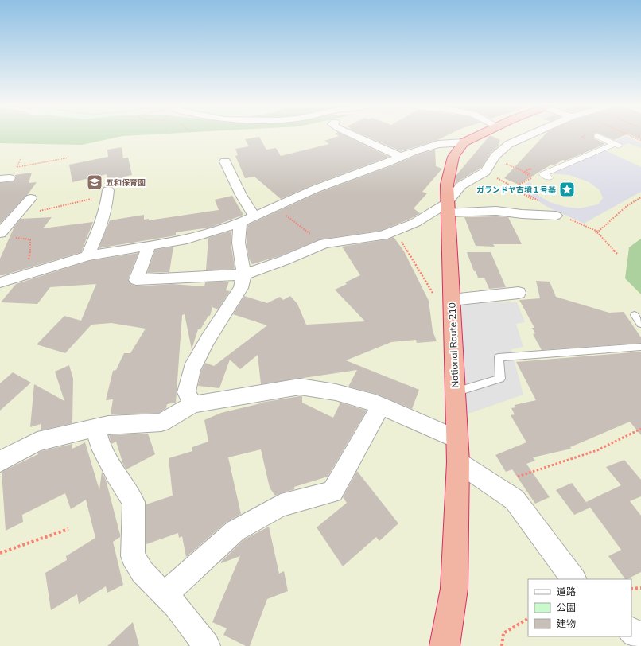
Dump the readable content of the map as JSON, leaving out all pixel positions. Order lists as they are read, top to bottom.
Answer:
{
  "streets": {
    "highway": ["National Route 210"]
  },
  "places": {
    "school or university": ["五和保育園"],
    "place": ["ガランドヤ古墳１号基"]
  },
  "legend": ["道路", "公園", "建物"]
}
